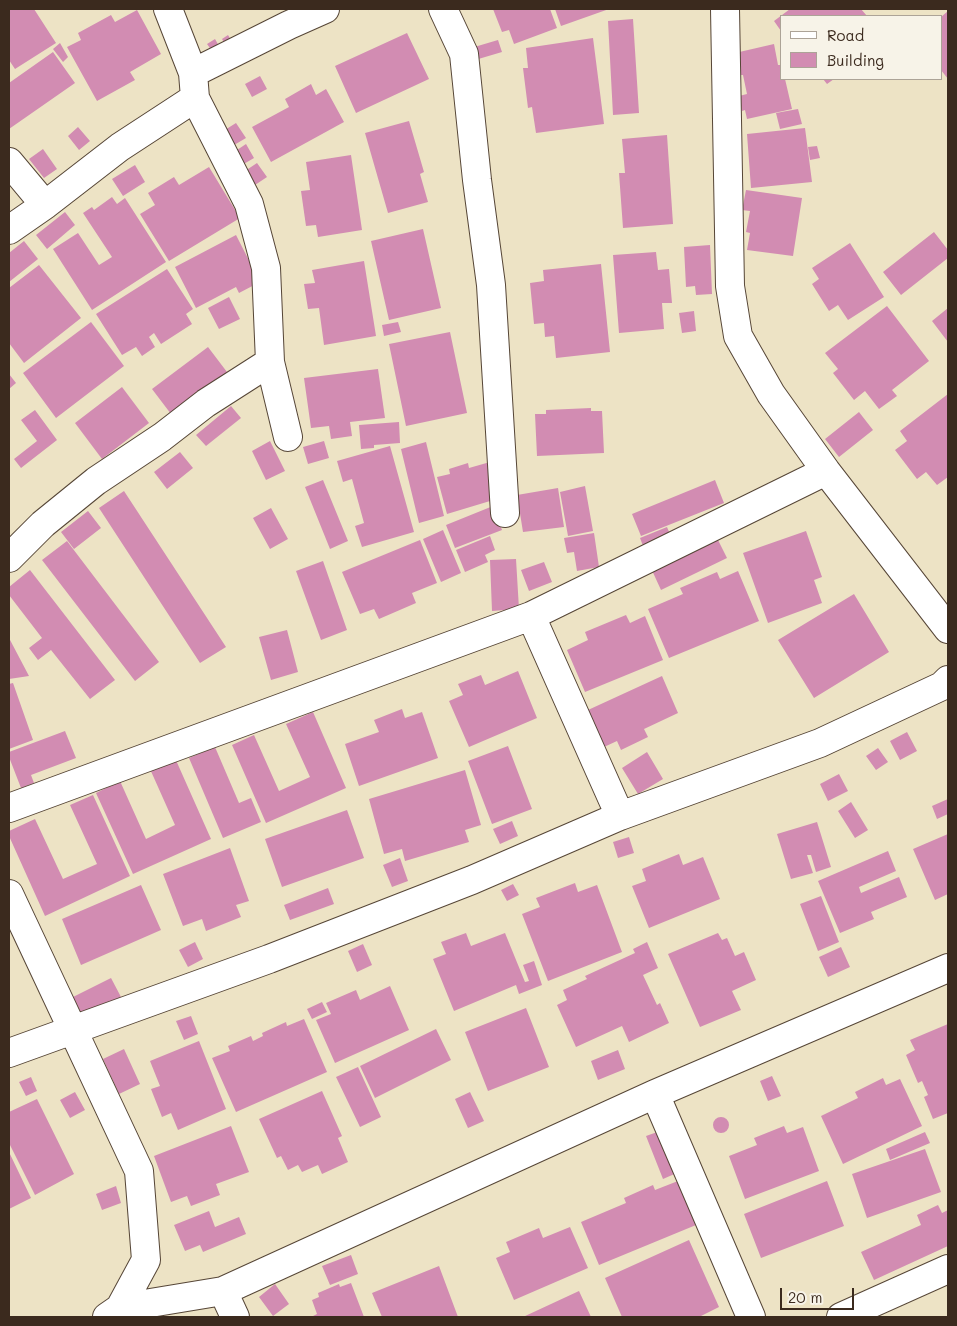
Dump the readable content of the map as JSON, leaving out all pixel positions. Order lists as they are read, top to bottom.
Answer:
{
  "legend": ["Road", "Building"],
  "scale_bar": "20 m"
}
